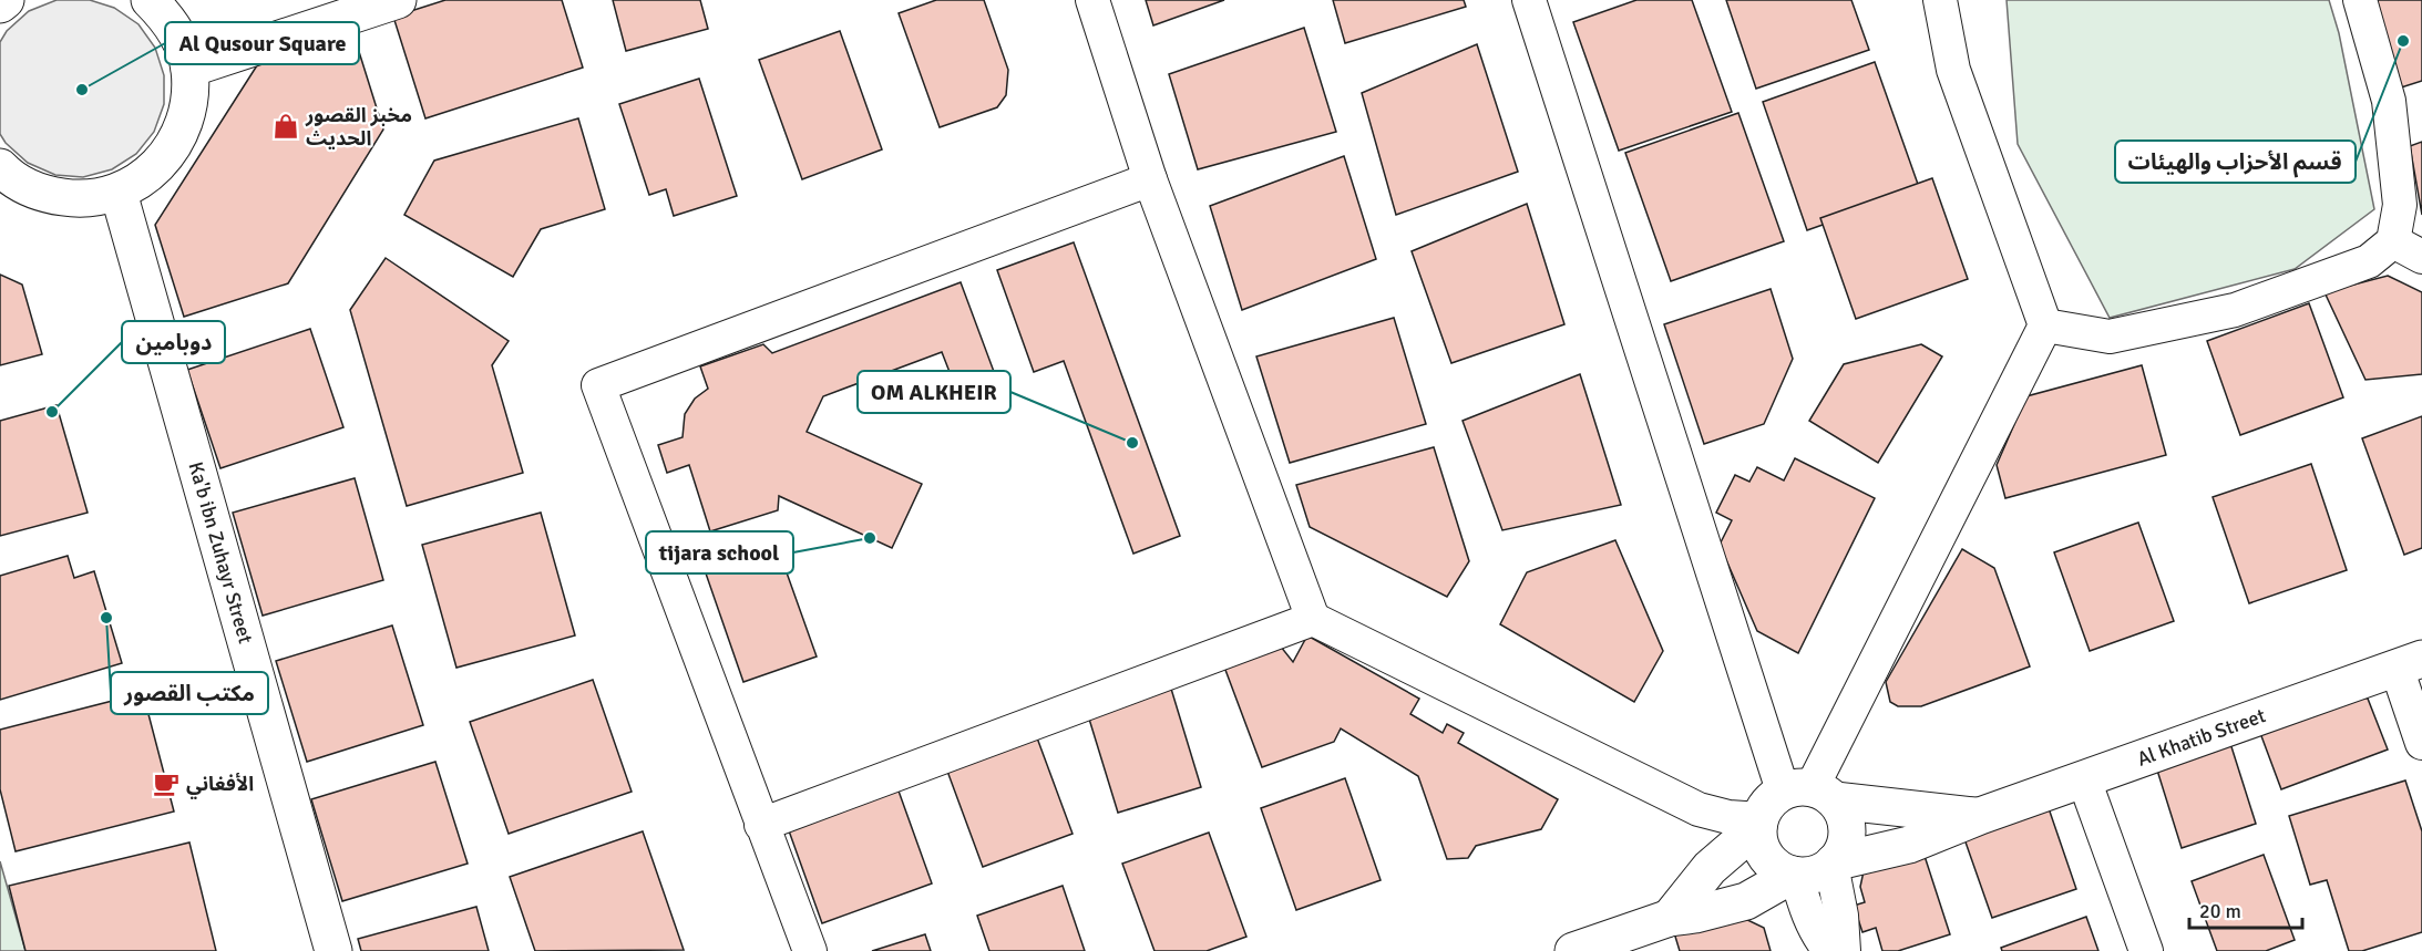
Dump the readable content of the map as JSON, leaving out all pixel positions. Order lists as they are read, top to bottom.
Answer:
{
  "streets": {
    "main road": ["Ka'b ibn Zuhayr Street", "Al Khatib Street"]
  },
  "places": {
    "other": [
      "قسم الأحزاب والهيئات",
      "Al Qusour Square",
      "دوبامين",
      "OM ALKHEIR",
      "tijara school",
      "مكتب القصور"
    ],
    "shop": ["مخبز القصور الحديث"],
    "cafe": ["الأفغاني"]
  },
  "scale_bar": "20 m"
}
